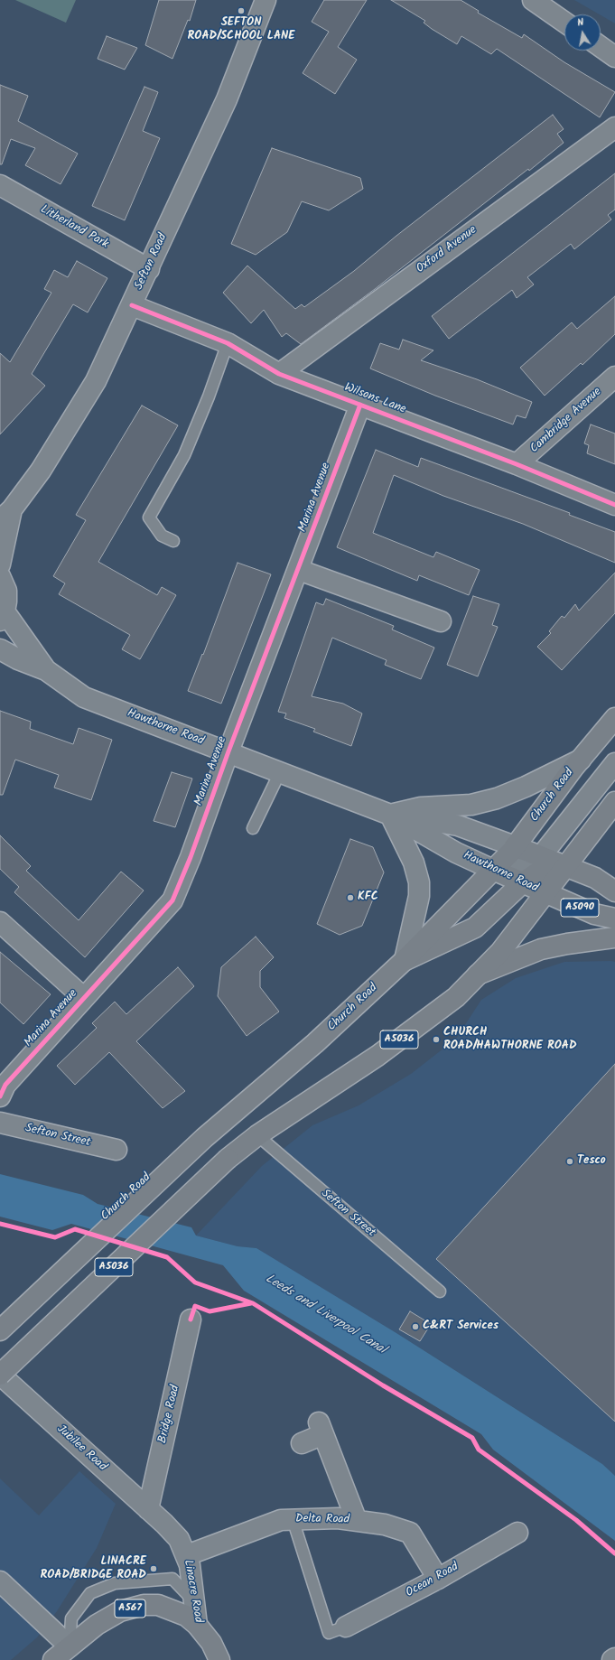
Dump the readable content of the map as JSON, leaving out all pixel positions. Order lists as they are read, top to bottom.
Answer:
{
  "streets": {
    "main road": [
      "Hawthorne Road",
      "Church Road",
      "A5090",
      "A5036",
      "Linacre Road",
      "A567"
    ],
    "street": [
      "Litherland Park",
      "Oxford Avenue",
      "Sefton Road",
      "Wilsons Lane",
      "Cambridge Avenue",
      "Marina Avenue",
      "Sefton Street",
      "Bridge Road",
      "Jubilee Road",
      "Delta Road",
      "Ocean Road"
    ]
  },
  "crossings": [
    ["Litherland Park", "Sefton Road"],
    ["Oxford Avenue", "Wilsons Lane"],
    ["Sefton Road", "Wilsons Lane"],
    ["Wilsons Lane", "Cambridge Avenue"],
    ["Wilsons Lane", "Marina Avenue"],
    ["Marina Avenue", "Hawthorne Road"],
    ["Hawthorne Road", "Church Road"],
    ["Hawthorne Road", "A5036"],
    ["A5036", "Sefton Street"],
    ["A5036", "Jubilee Road"],
    ["Bridge Road", "Jubilee Road"],
    ["Bridge Road", "Linacre Road"],
    ["Jubilee Road", "Linacre Road"],
    ["Delta Road", "Ocean Road"],
    ["Delta Road", "Linacre Road"],
    ["Linacre Road", "A567"]
  ],
  "water": ["Leeds and Liverpool Canal"],
  "places": [
    "SEFTON ROAD/SCHOOL LANE",
    "KFC",
    "CHURCH ROAD/HAWTHORNE ROAD",
    "Tesco",
    "C&RT Services",
    "LINACRE ROAD/BRIDGE ROAD"
  ],
  "north": "top"
}
